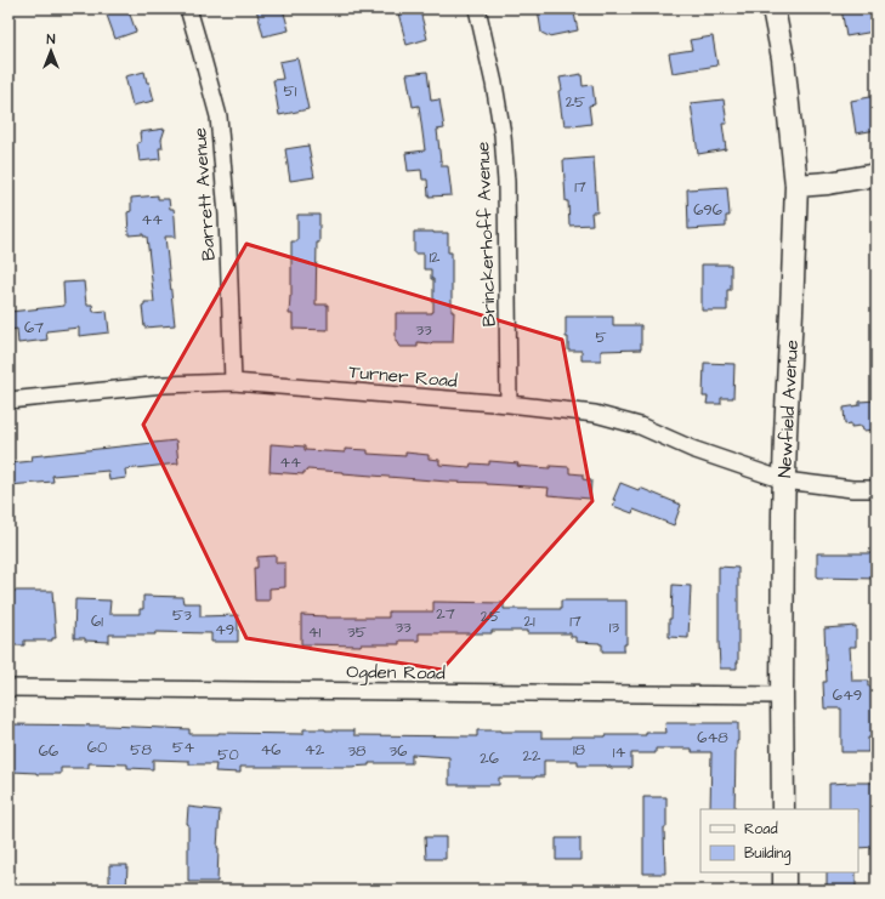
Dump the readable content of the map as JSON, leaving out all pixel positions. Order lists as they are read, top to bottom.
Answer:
{
  "streets": {
    "main road": ["Newfield Avenue"],
    "street": [
      "Barrett Avenue",
      "Brinckerhoff Avenue",
      "Turner Road",
      "Ogden Road"
    ]
  },
  "crossings": [
    ["Barrett Avenue", "Turner Road"],
    ["Brinckerhoff Avenue", "Turner Road"],
    ["Turner Road", "Newfield Avenue"],
    ["Newfield Avenue", "Ogden Road"]
  ],
  "house_numbers": [
    "51",
    "25",
    "17",
    "696",
    "44",
    "12",
    "67",
    "33",
    "5",
    "44",
    "27",
    "53",
    "25",
    "61",
    "21",
    "17",
    "33",
    "13",
    "49",
    "41",
    "35",
    "649",
    "648",
    "60",
    "54",
    "58",
    "46",
    "42",
    "18",
    "66",
    "38",
    "36",
    "14",
    "50",
    "22",
    "26"
  ],
  "legend": ["Road", "Building"],
  "north": "top"
}
